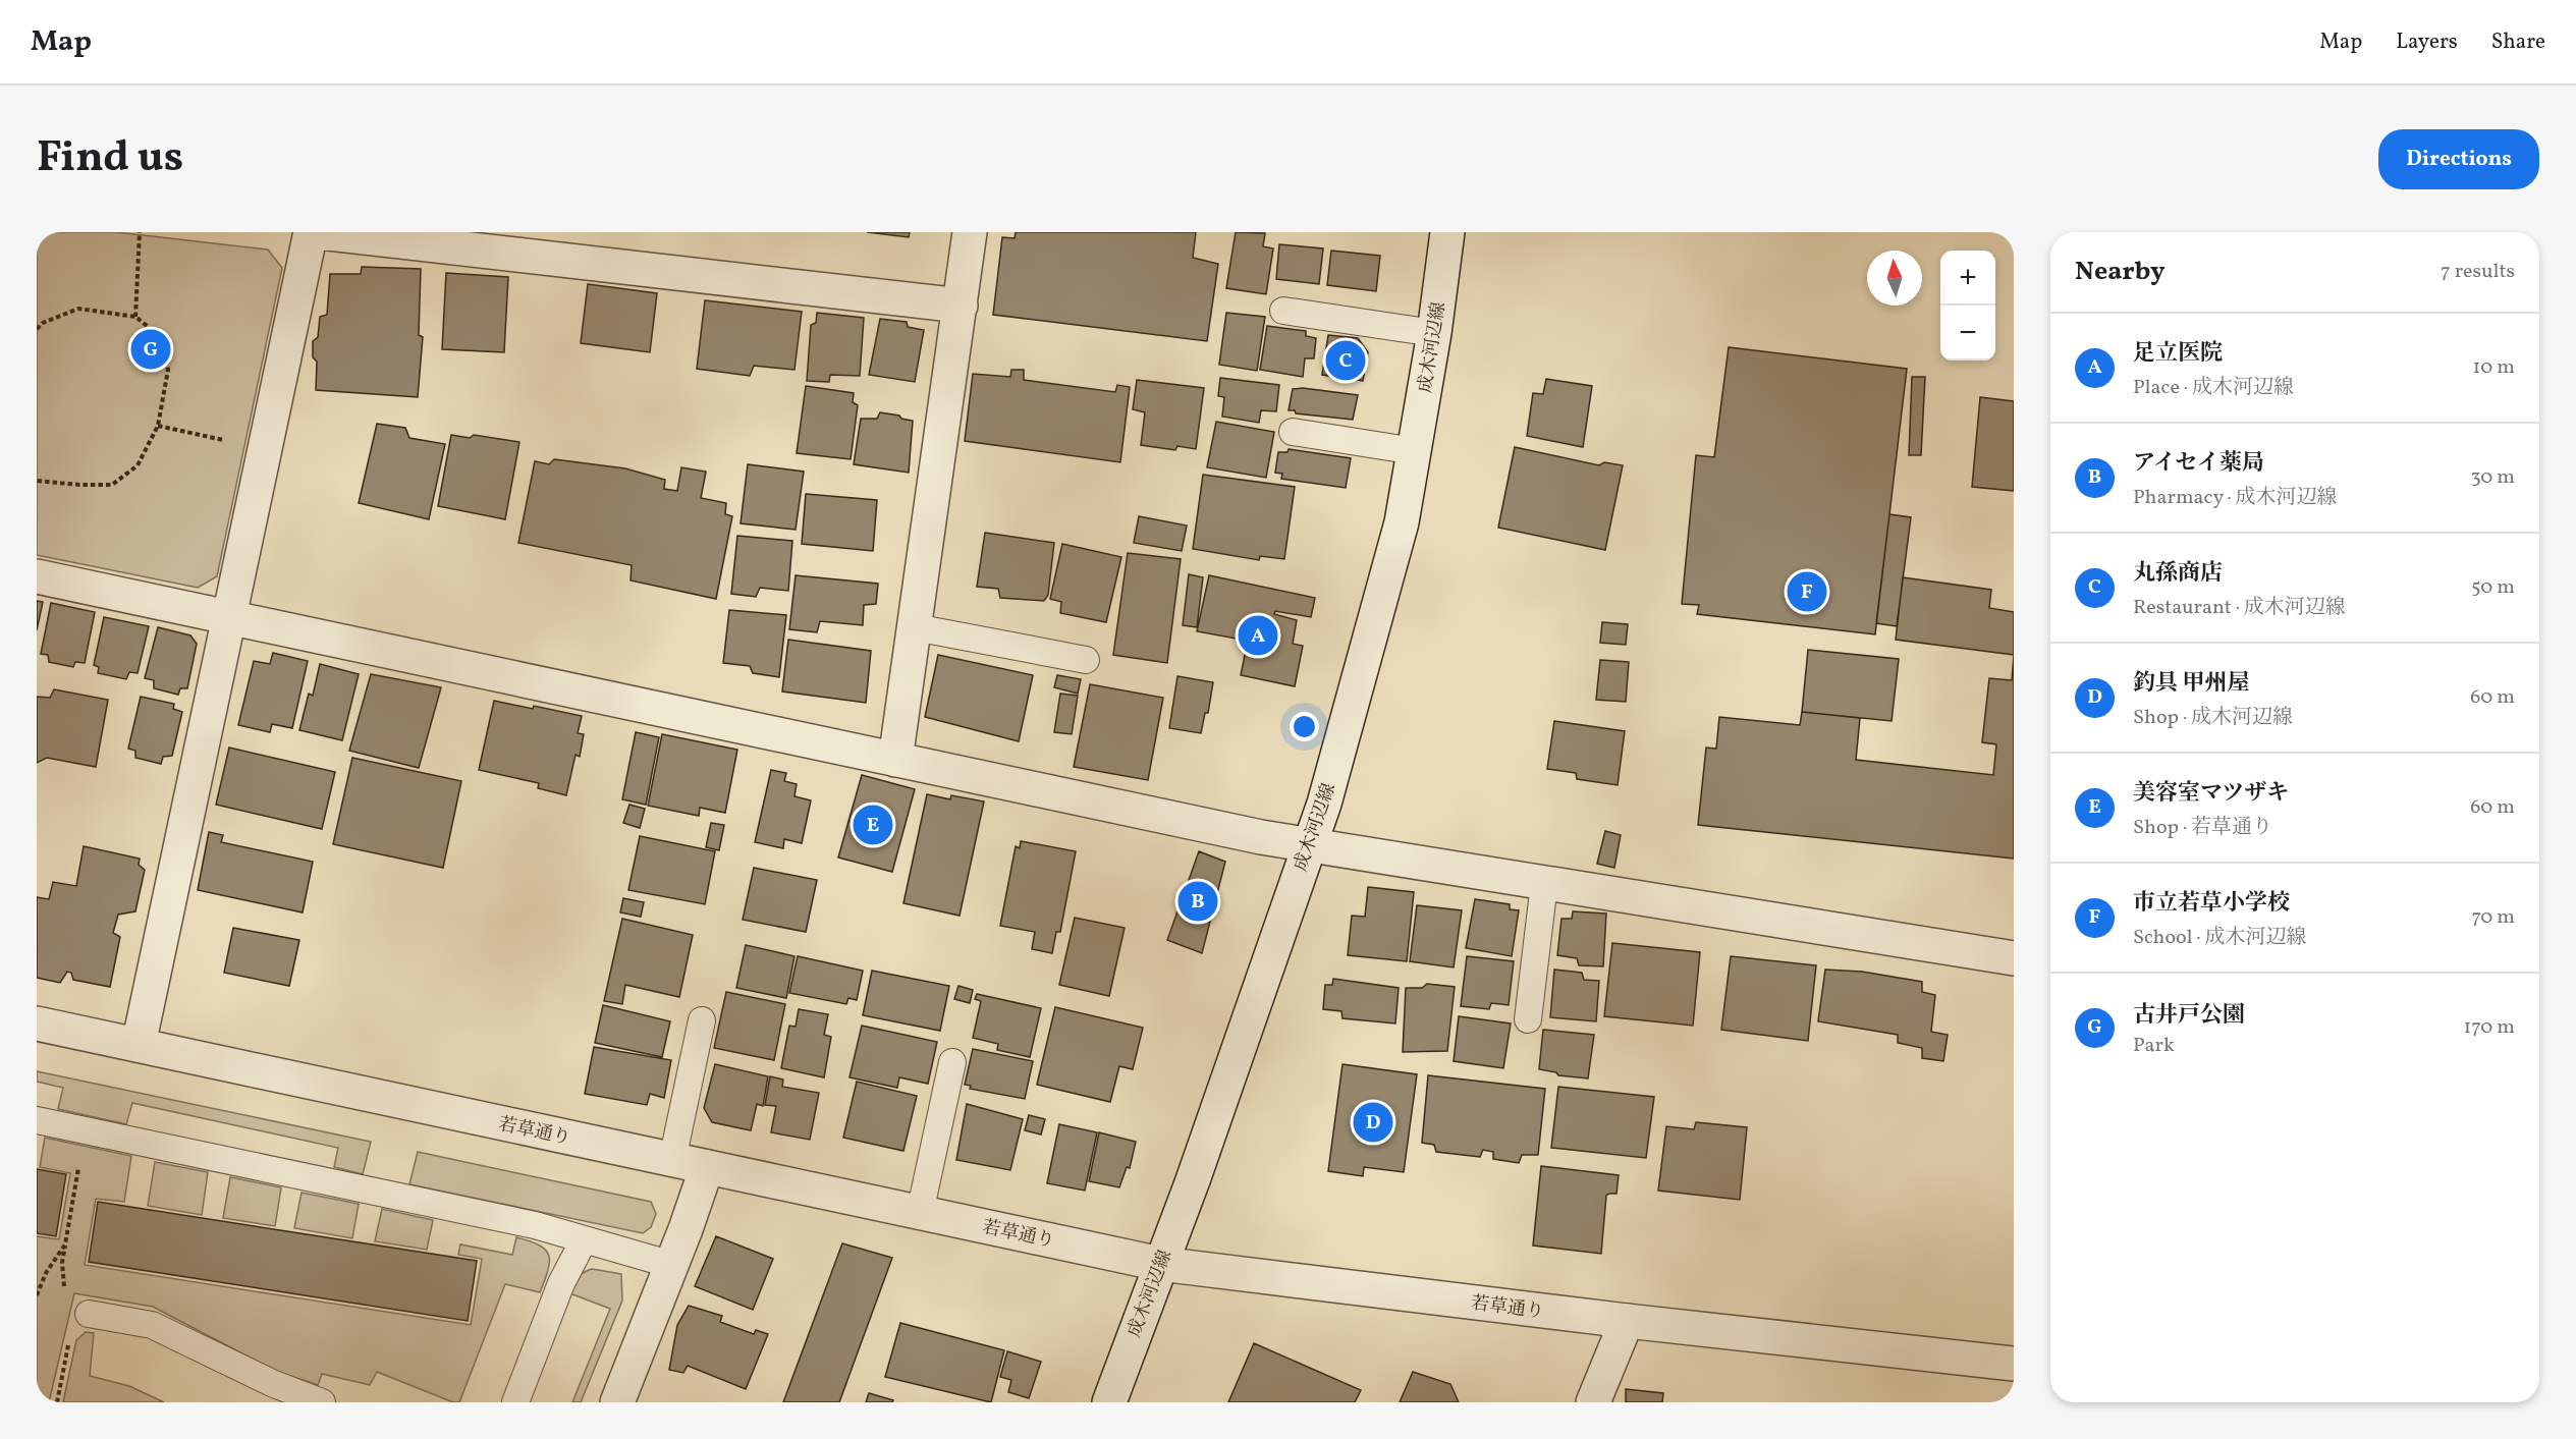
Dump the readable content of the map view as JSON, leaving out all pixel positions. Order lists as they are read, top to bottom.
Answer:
{
  "streets": {
    "street": ["成木河辺線", "若草通り"]
  },
  "crossings": [
    ["成木河辺線", "若草通り"]
  ],
  "north": "top",
  "page": {
    "header": "Map",
    "nav": ["Map", "Layers", "Share"],
    "title": "Find us",
    "buttons": "Directions",
    "heading": ["Nearby", "7 results"],
    "map_buttons": ["+", "−"],
    "list": [
      {
        "mark": "A",
        "name": "足立医院",
        "note": "Place · 成木河辺線",
        "value": "10 m"
      },
      {
        "mark": "B",
        "name": "アイセイ薬局",
        "note": "Pharmacy · 成木河辺線",
        "value": "30 m"
      },
      {
        "mark": "C",
        "name": "丸孫商店",
        "note": "Restaurant · 成木河辺線",
        "value": "50 m"
      },
      {
        "mark": "D",
        "name": "釣具 甲州屋",
        "note": "Shop · 成木河辺線",
        "value": "60 m"
      },
      {
        "mark": "E",
        "name": "美容室マツザキ",
        "note": "Shop · 若草通り",
        "value": "60 m"
      },
      {
        "mark": "F",
        "name": "市立若草小学校",
        "note": "School · 成木河辺線",
        "value": "70 m"
      },
      {
        "mark": "G",
        "name": "古井戸公園",
        "note": "Park",
        "value": "170 m"
      }
    ],
    "pins": [
      "G",
      "C",
      "F",
      "A",
      "E",
      "B",
      "D"
    ]
  }
}
